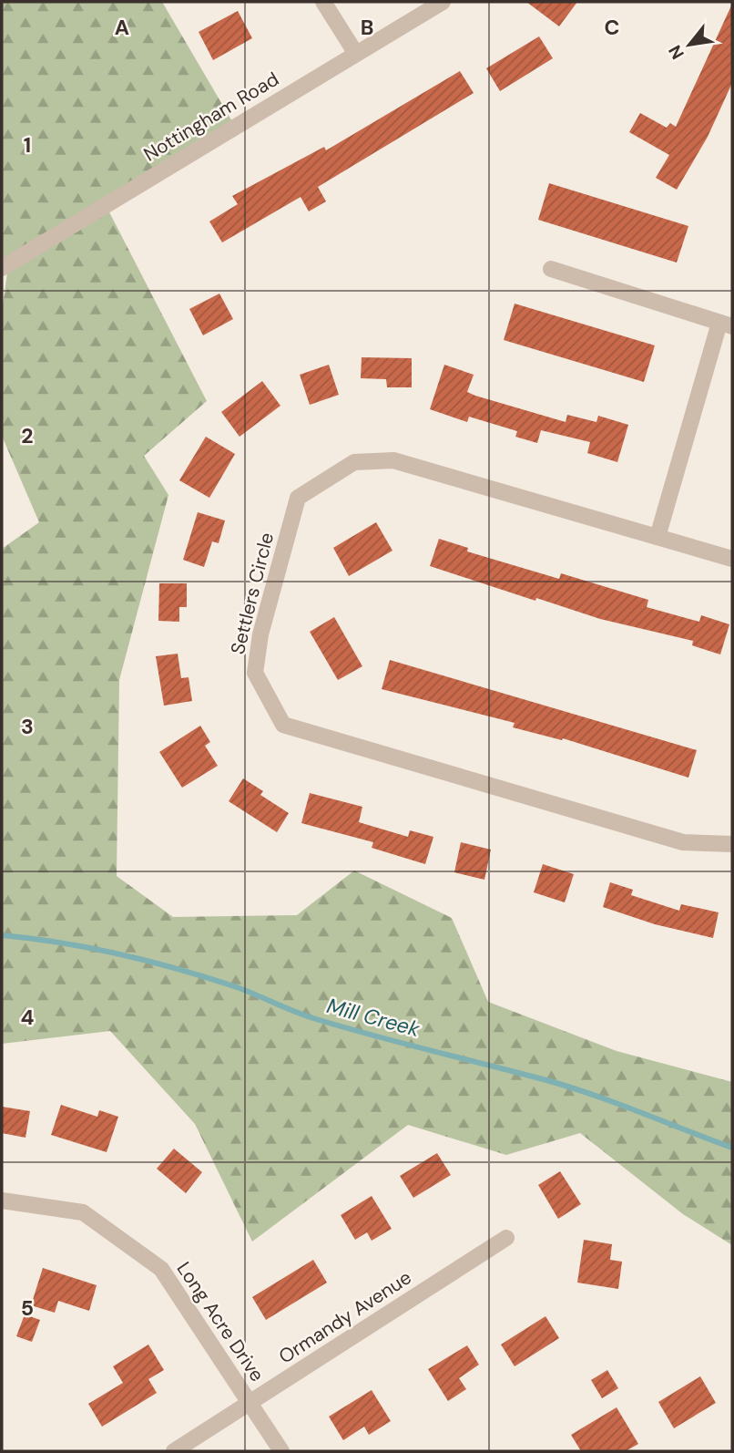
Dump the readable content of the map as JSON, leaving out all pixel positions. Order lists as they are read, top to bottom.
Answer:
{
  "streets": {
    "street": [
      "Nottingham Road",
      "Settlers Circle",
      "Ormandy Avenue",
      "Long Acre Drive"
    ]
  },
  "crossings": [
    ["Ormandy Avenue", "Long Acre Drive"]
  ],
  "water": ["Mill Creek"],
  "north": "bottom left",
  "grid": {
    "columns": ["A", "B", "C"],
    "rows": [
      "1",
      "2",
      "3",
      "4",
      "5"
    ]
  }
}
